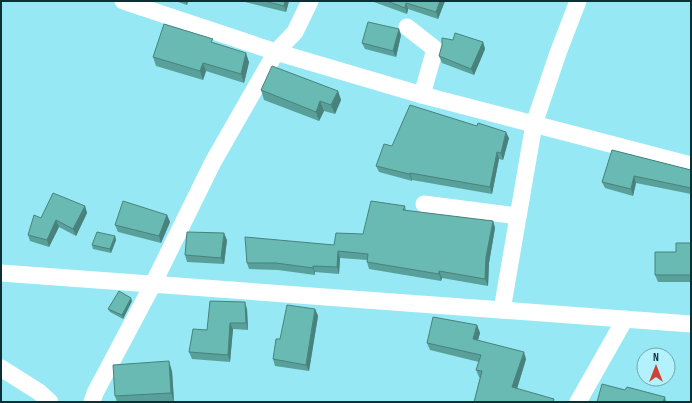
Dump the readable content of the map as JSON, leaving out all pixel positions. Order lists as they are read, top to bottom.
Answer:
{
  "north": "top"
}
